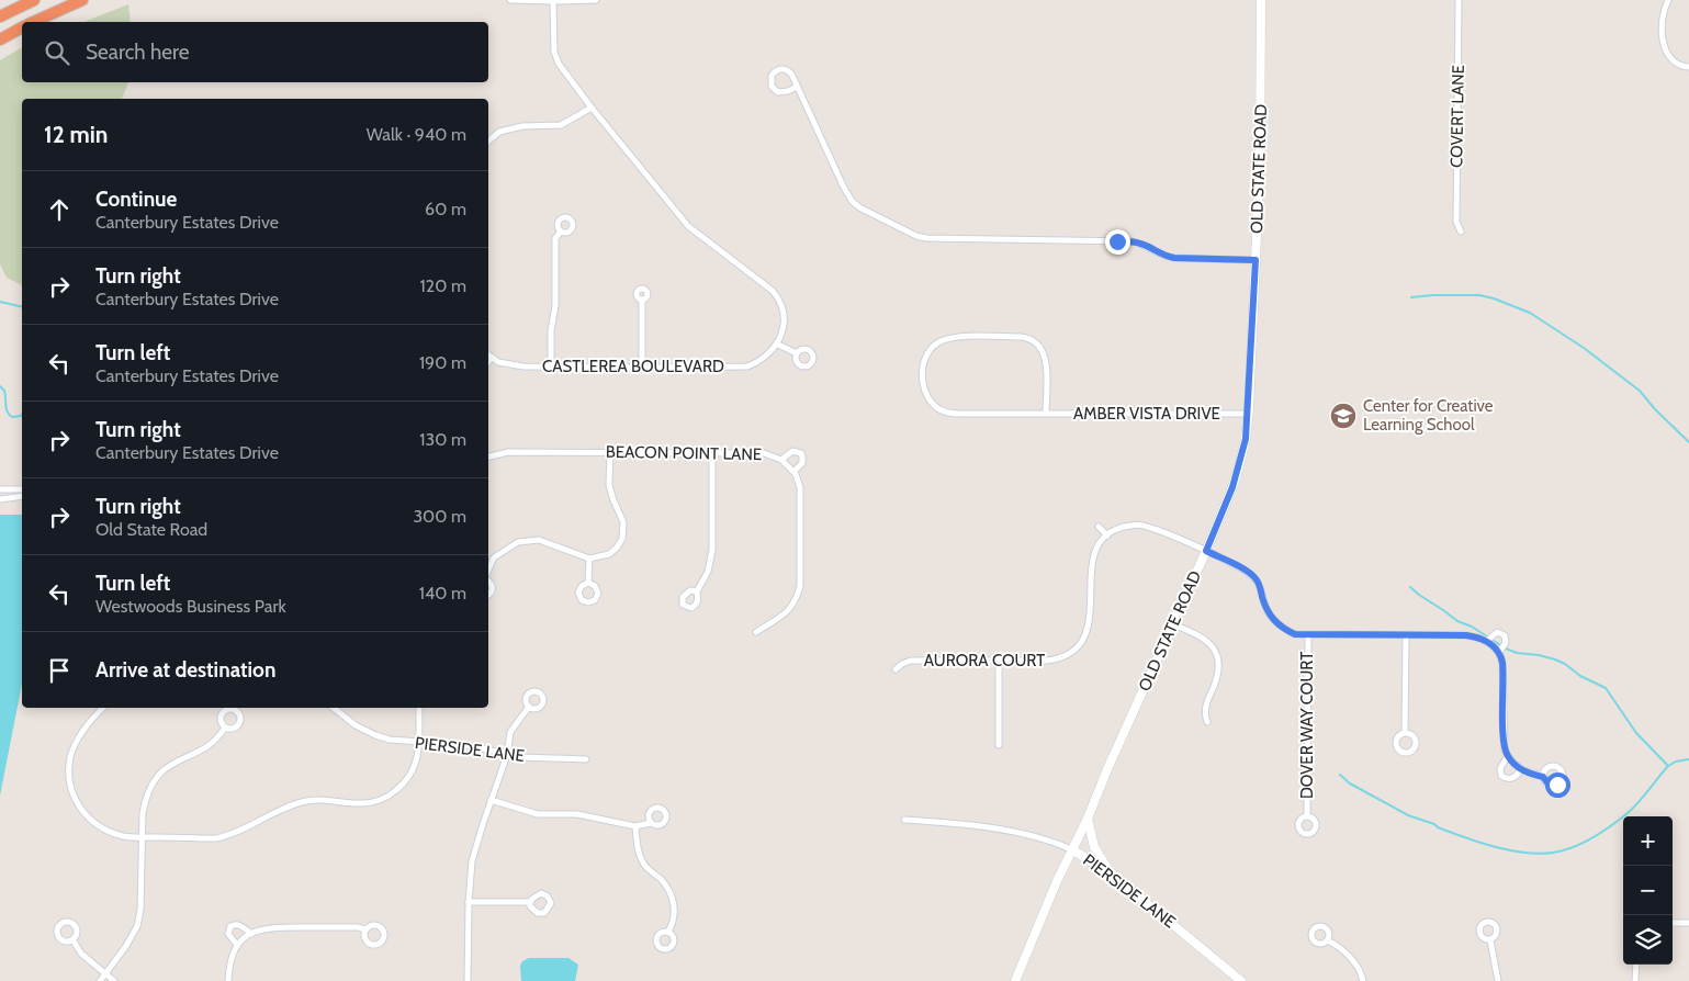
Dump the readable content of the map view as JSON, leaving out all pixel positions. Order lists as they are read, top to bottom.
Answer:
{
  "streets": {
    "street": [
      "COVERT LANE",
      "OLD STATE ROAD",
      "CASTLEREA BOULEVARD",
      "AMBER VISTA DRIVE",
      "BEACON POINT LANE",
      "AURORA COURT",
      "DOVER WAY COURT",
      "PIERSIDE LANE"
    ]
  },
  "crossings": [
    ["OLD STATE ROAD", "AMBER VISTA DRIVE"],
    ["OLD STATE ROAD", "PIERSIDE LANE"]
  ],
  "places": {
    "school or university": ["Center for Creative Learning School"]
  },
  "page": {
    "search": "Search here",
    "heading": ["12 min", "Walk · 940 m"],
    "list": [
      ["Continue", "Canterbury Estates Drive", "60 m"],
      ["Turn right", "Canterbury Estates Drive", "120 m"],
      ["Turn left", "Canterbury Estates Drive", "190 m"],
      ["Turn right", "Canterbury Estates Drive", "130 m"],
      ["Turn right", "Old State Road", "300 m"],
      ["Turn left", "Westwoods Business Park", "140 m"],
      "Arrive at destination"
    ],
    "map_buttons": ["+", "−"]
  }
}
